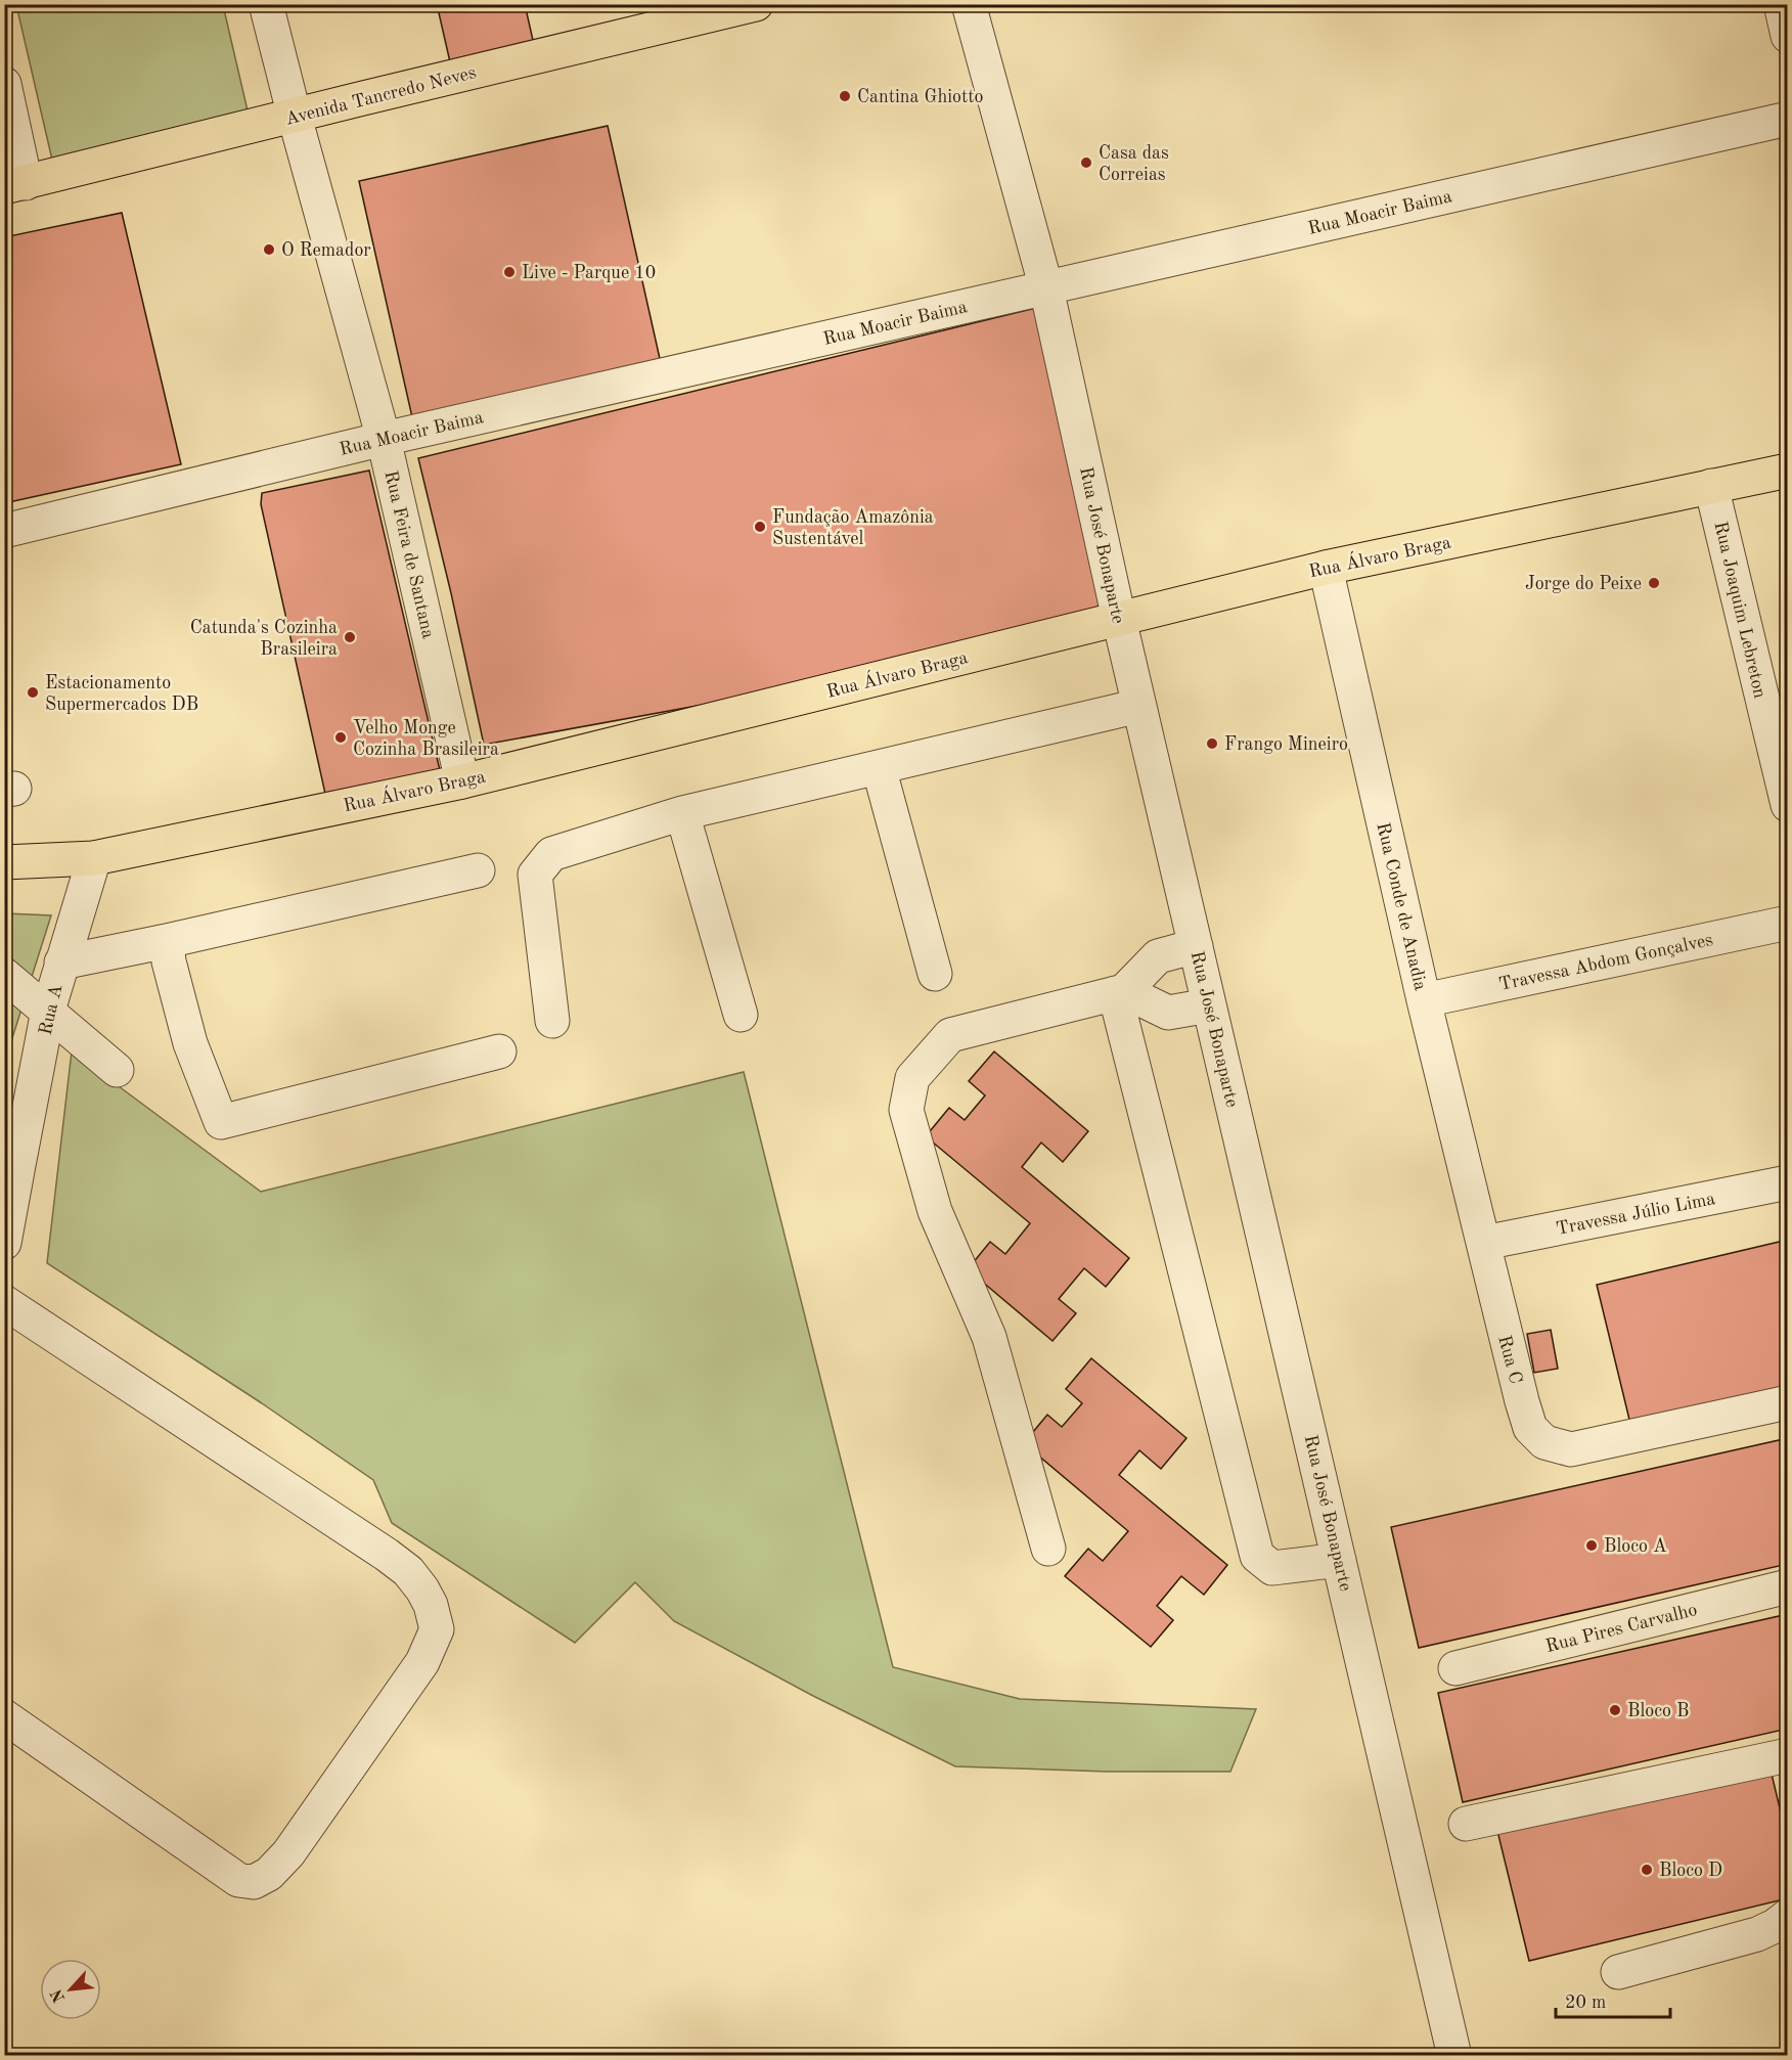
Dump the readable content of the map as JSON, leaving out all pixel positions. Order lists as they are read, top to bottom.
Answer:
{
  "streets": {
    "main road": ["Avenida Tancredo Neves", "Rua Álvaro Braga"],
    "street": [
      "Rua Moacir Baima",
      "Rua José Bonaparte",
      "Rua Feira de Santana",
      "Rua Joaquim Lebreton",
      "Rua Conde de Anadia",
      "Travessa Abdom Gonçalves",
      "Rua A",
      "Travessa Júlio Lima",
      "Rua C",
      "Rua Pires Carvalho"
    ]
  },
  "crossings": [
    ["Avenida Tancredo Neves", "Rua Feira de Santana"],
    ["Rua Moacir Baima", "Rua José Bonaparte"],
    ["Rua Moacir Baima", "Rua Feira de Santana"],
    ["Rua José Bonaparte", "Rua Álvaro Braga"],
    ["Rua Feira de Santana", "Rua Álvaro Braga"],
    ["Rua Álvaro Braga", "Rua Joaquim Lebreton"],
    ["Rua Álvaro Braga", "Rua Conde de Anadia"],
    ["Rua Álvaro Braga", "Rua A"],
    ["Rua Conde de Anadia", "Travessa Abdom Gonçalves"],
    ["Rua Conde de Anadia", "Travessa Júlio Lima"],
    ["Rua Conde de Anadia", "Rua C"],
    ["Travessa Júlio Lima", "Rua C"]
  ],
  "places": [
    "Cantina Ghiotto",
    "Casa das Correias",
    "O Remador",
    "Live - Parque 10",
    "Fundação Amazônia Sustentável",
    "Jorge do Peixe",
    "Catunda's Cozinha Brasileira",
    "Estacionamento Supermercados DB",
    "Velho Monge Cozinha Brasileira",
    "Frango Mineiro",
    "Bloco A",
    "Bloco B",
    "Bloco D"
  ],
  "scale_bar": "20 m",
  "north": "bottom left"
}
